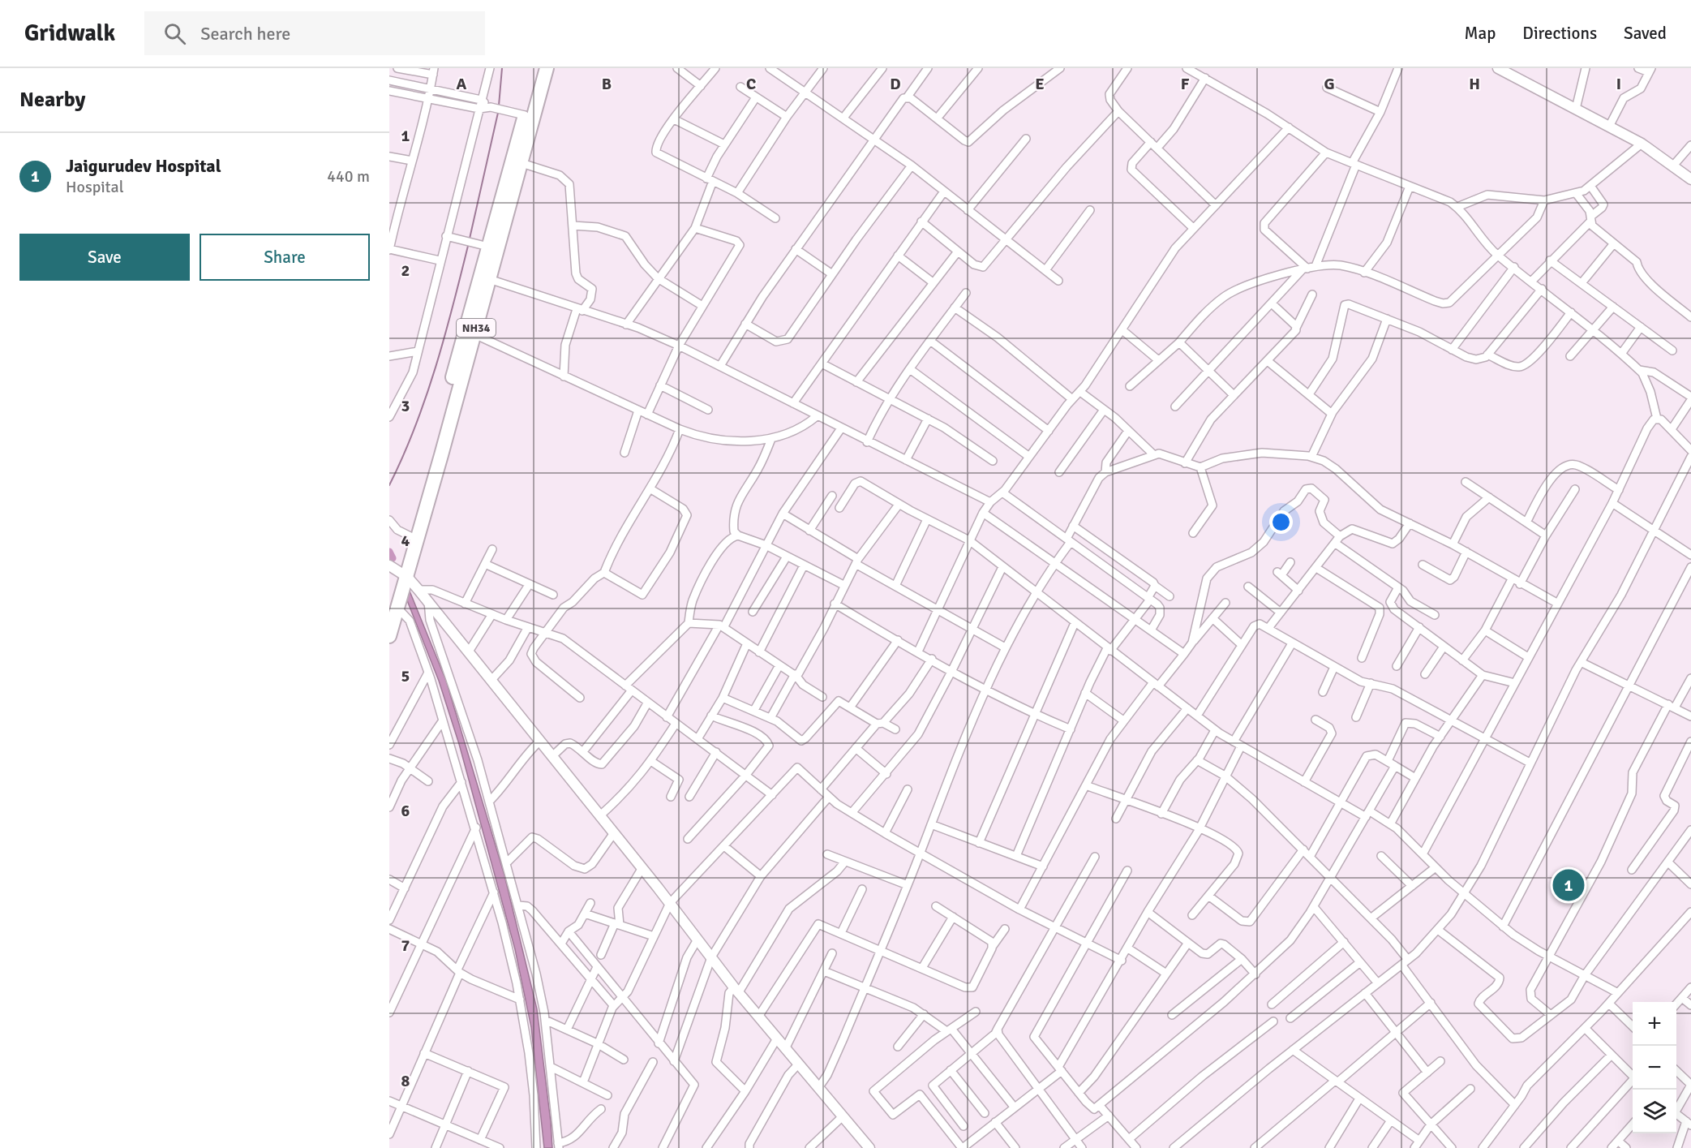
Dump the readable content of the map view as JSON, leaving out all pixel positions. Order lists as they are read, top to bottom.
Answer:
{
  "streets": {
    "highway": ["NH34"]
  },
  "page": {
    "header": "Gridwalk",
    "search": "Search here",
    "nav": ["Map", "Directions", "Saved"],
    "heading": "Nearby",
    "list": [
      {
        "mark": "1",
        "name": "Jaigurudev Hospital",
        "note": "Hospital",
        "value": "440 m"
      }
    ],
    "buttons": ["Save", "Share"],
    "pins": "1",
    "map_buttons": ["+", "−"]
  },
  "grid": {
    "columns": [
      "A",
      "B",
      "C",
      "D",
      "E",
      "F",
      "G",
      "H",
      "I"
    ],
    "rows": [
      "1",
      "2",
      "3",
      "4",
      "5",
      "6",
      "7",
      "8"
    ]
  }
}
